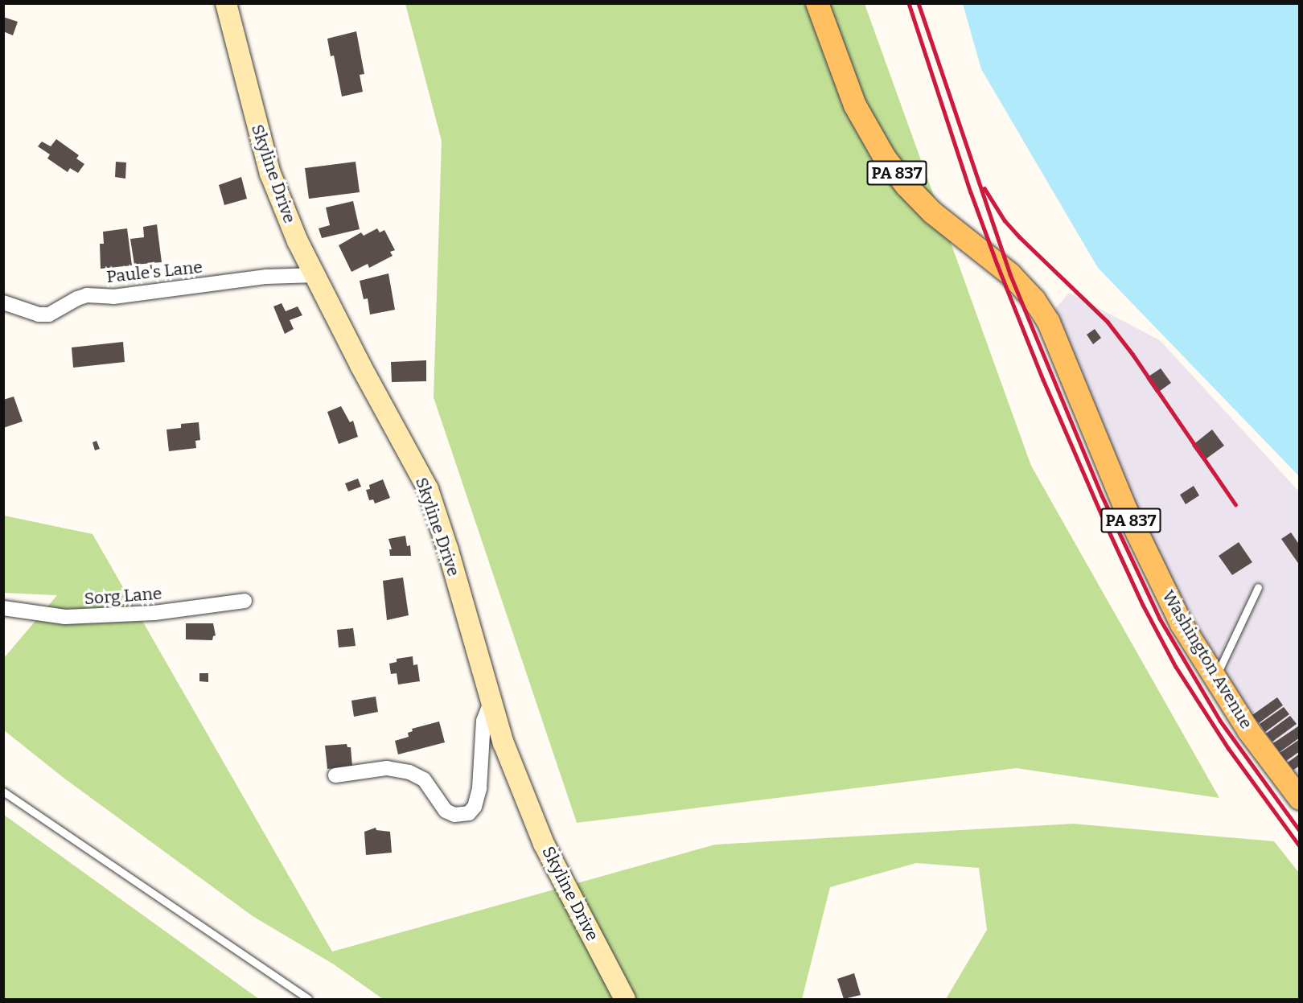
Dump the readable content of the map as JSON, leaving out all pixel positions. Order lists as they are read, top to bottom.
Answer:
{
  "streets": {
    "main road": ["PA 837", "Washington Avenue"],
    "street": ["Skyline Drive", "Paule's Lane", "Sorg Lane"]
  },
  "crossings": [
    ["Skyline Drive", "Paule's Lane"]
  ]
}
